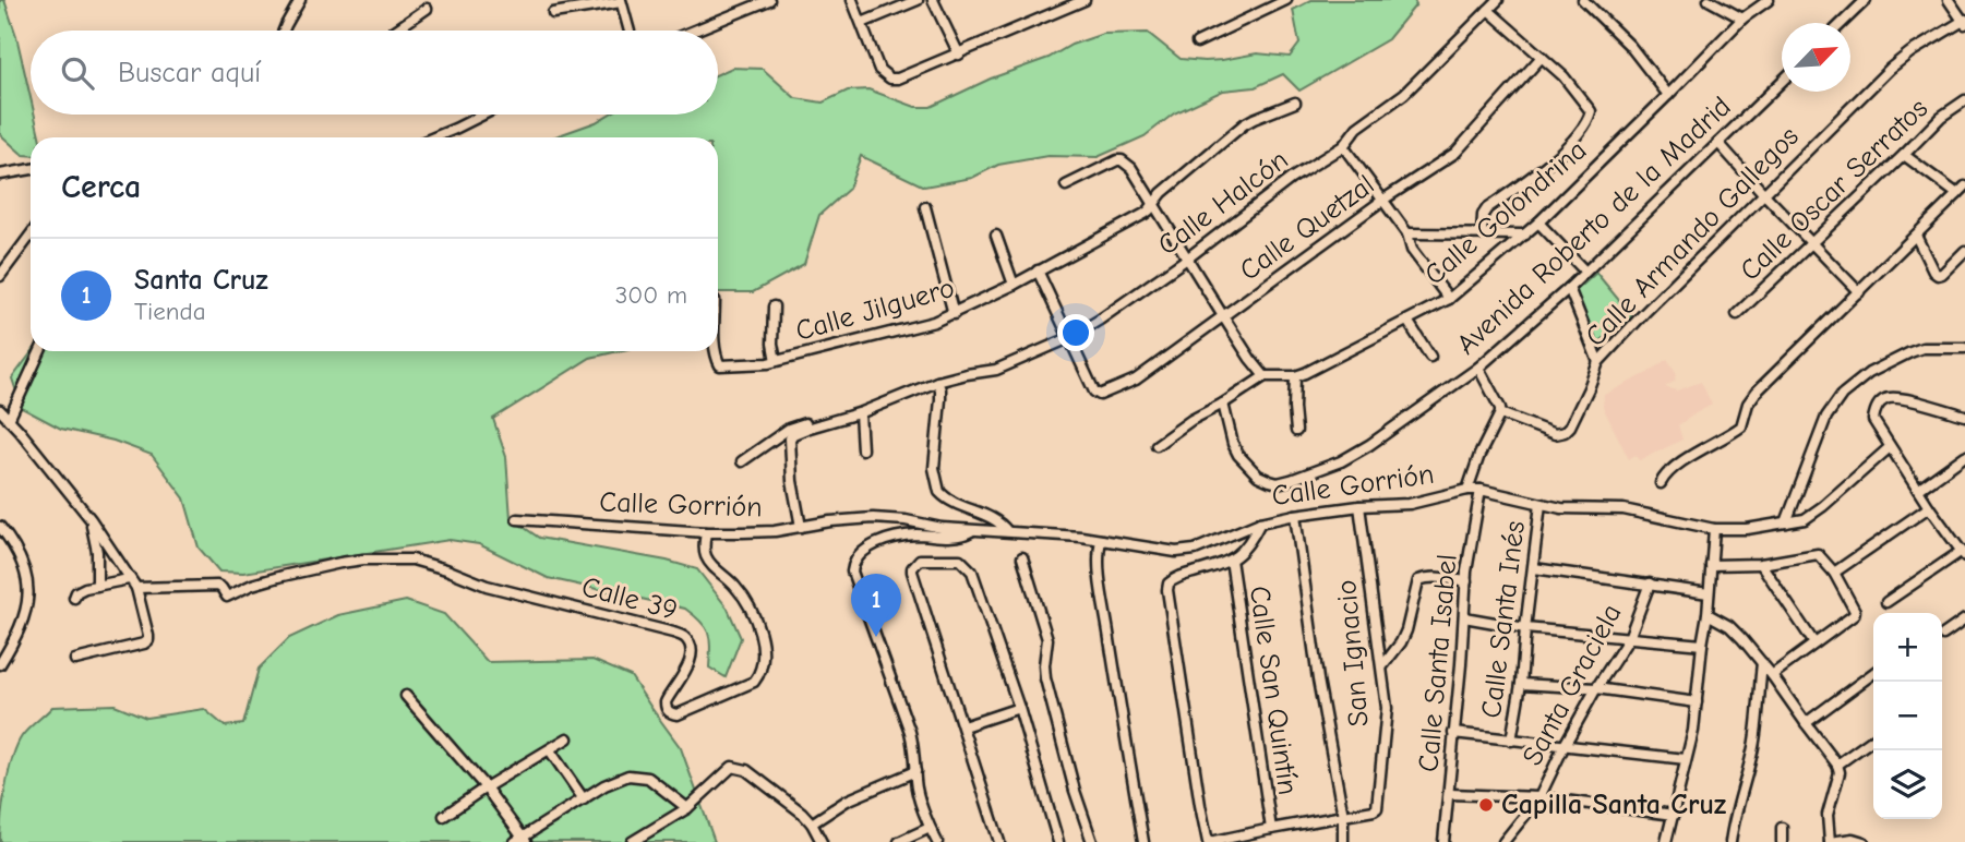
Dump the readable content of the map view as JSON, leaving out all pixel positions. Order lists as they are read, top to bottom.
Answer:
{
  "streets": {
    "street": [
      "Calle Oscar Serratos",
      "Calle Halcón",
      "Calle Golondrina",
      "Avenida Roberto de la Madrid",
      "Calle Quetzal",
      "Calle Armando Gallegos",
      "Calle Jilguero",
      "Calle Gorrión",
      "Calle 39",
      "Calle Santa Inés",
      "San Ignacio",
      "Calle Santa Isabel",
      "Santa Graciela",
      "Calle San Quintín"
    ]
  },
  "crossings": [
    ["Calle Halcón", "Calle Quetzal"],
    ["Calle Halcón", "Calle Gorrión"],
    ["Calle Gorrión", "Calle 39"],
    ["Calle Gorrión", "Calle Santa Inés"],
    ["Calle Gorrión", "San Ignacio"],
    ["Calle Gorrión", "Calle Santa Isabel"]
  ],
  "places": ["Capilla Santa Cruz"],
  "north": "top right",
  "page": {
    "search": "Buscar aquí",
    "heading": "Cerca",
    "list": [
      {
        "mark": "1",
        "name": "Santa Cruz",
        "note": "Tienda",
        "value": "300 m"
      }
    ],
    "pins": "1",
    "map_buttons": ["+", "−"]
  }
}
